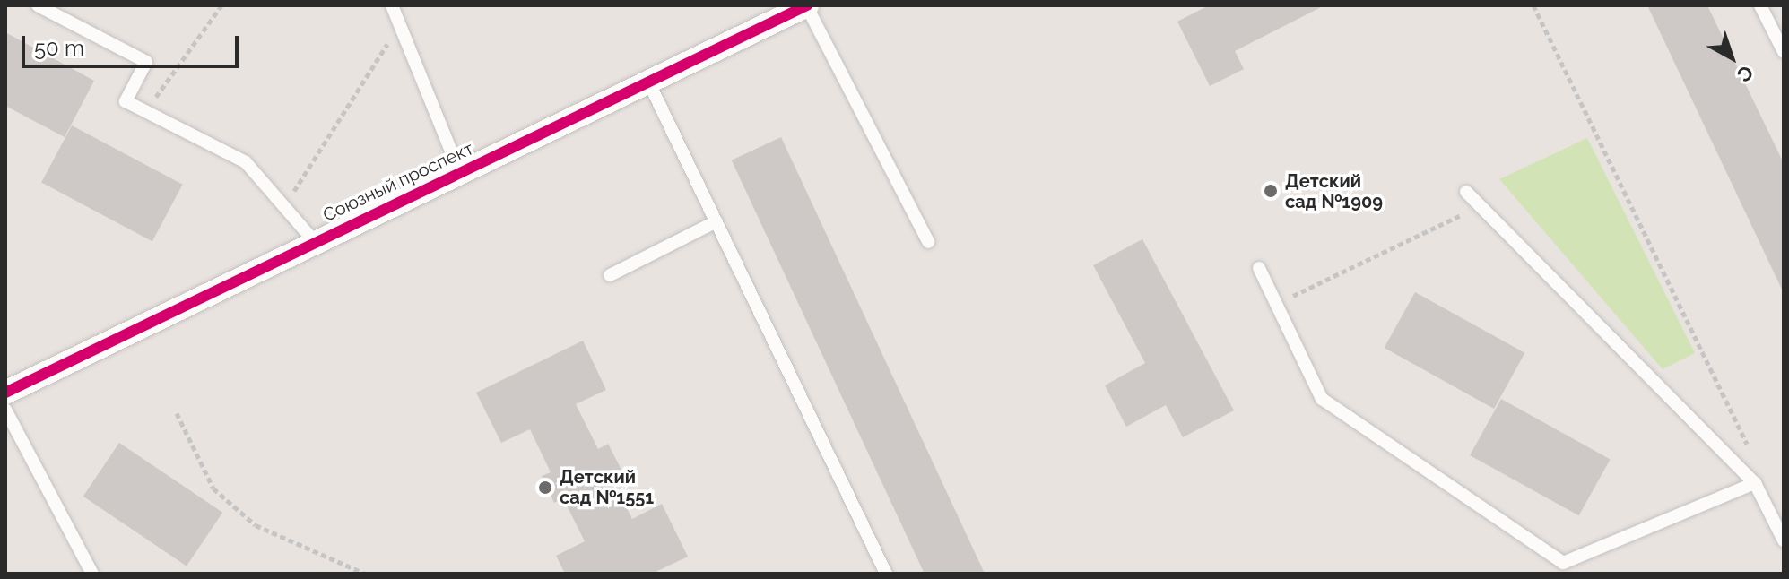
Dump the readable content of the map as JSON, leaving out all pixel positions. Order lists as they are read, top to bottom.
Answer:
{
  "streets": {
    "street": ["Союзный проспект"]
  },
  "places": ["Детский сад №1909", "Детский сад №1551"],
  "scale_bar": "50 m",
  "north": "bottom right"
}
